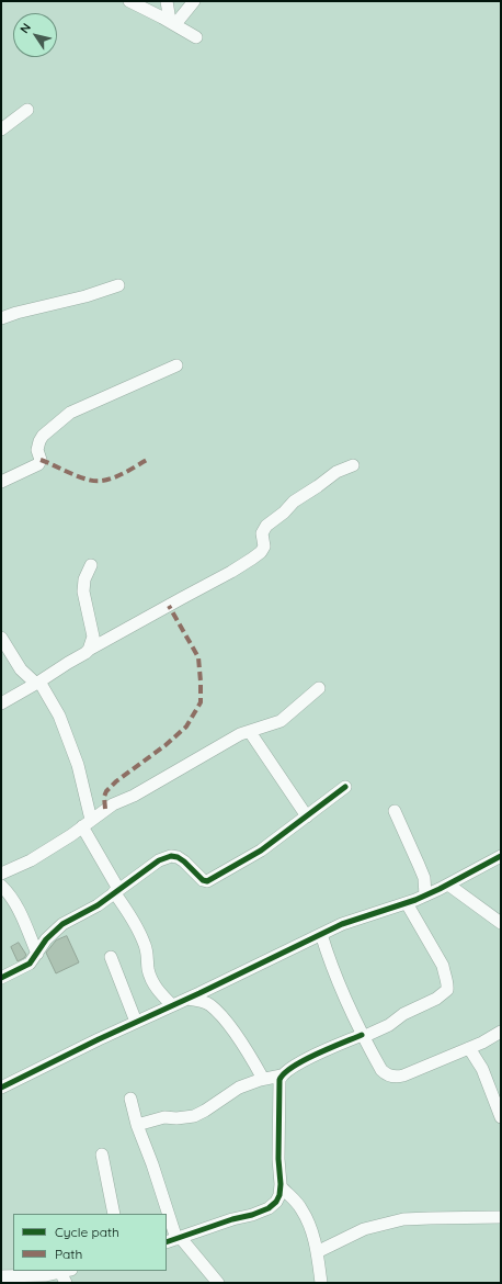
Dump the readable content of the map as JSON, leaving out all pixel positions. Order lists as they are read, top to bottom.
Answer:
{
  "legend": ["Cycle path", "Path"],
  "north": "top left"
}
